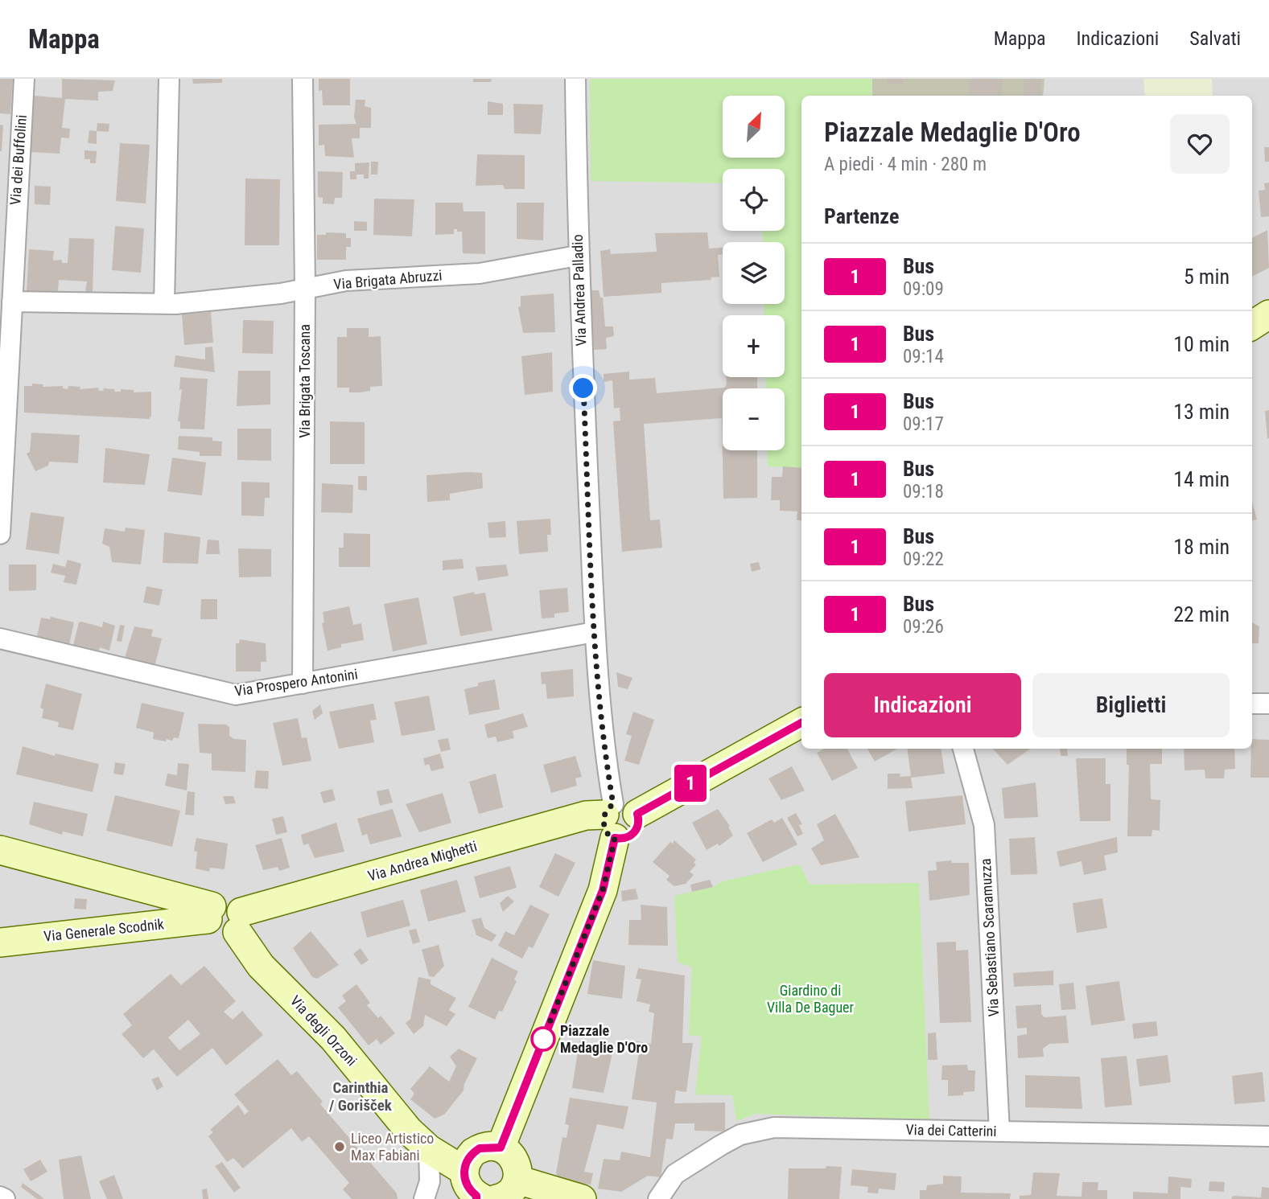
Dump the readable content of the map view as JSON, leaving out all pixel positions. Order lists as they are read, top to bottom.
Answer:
{
  "streets": {
    "main road": ["Via Andrea Mighetti", "Via Generale Scodnik", "Via degli Orzoni"],
    "street": [
      "Via dei Buffolini",
      "Via Brigata Abruzzi",
      "Via Andrea Palladio",
      "Via Brigata Toscana",
      "Via Prospero Antonini",
      "Via Sebastiano Scaramuzza",
      "Via dei Catterini"
    ]
  },
  "crossings": [
    ["Via dei Buffolini", "Via Brigata Abruzzi"],
    ["Via Brigata Abruzzi", "Via Andrea Palladio"],
    ["Via Brigata Abruzzi", "Via Brigata Toscana"],
    ["Via Andrea Palladio", "Via Prospero Antonini"],
    ["Via Andrea Palladio", "Via Andrea Mighetti"],
    ["Via Brigata Toscana", "Via Prospero Antonini"],
    ["Via Andrea Mighetti", "Via degli Orzoni"],
    ["Via Sebastiano Scaramuzza", "Via dei Catterini"]
  ],
  "districts": ["Carinthia / Gorišček"],
  "parks": ["Giardino di Villa De Baguer"],
  "places": ["Piazzale Medaglie D'Oro", "Liceo Artistico Max Fabiani"],
  "lines": ["bus line 1"],
  "north": "top right",
  "page": {
    "header": "Mappa",
    "nav": ["Mappa", "Indicazioni", "Salvati"],
    "on_map": "1",
    "map_buttons": ["+", "−"],
    "heading": [
      ["Piazzale Medaglie D'Oro", "A piedi · 4 min · 280 m"],
      "Partenze"
    ],
    "list": [
      {
        "mark": "1",
        "name": "Bus",
        "note": "09:09",
        "value": "5 min"
      },
      {
        "mark": "1",
        "name": "Bus",
        "note": "09:14",
        "value": "10 min"
      },
      {
        "mark": "1",
        "name": "Bus",
        "note": "09:17",
        "value": "13 min"
      },
      {
        "mark": "1",
        "name": "Bus",
        "note": "09:18",
        "value": "14 min"
      },
      {
        "mark": "1",
        "name": "Bus",
        "note": "09:22",
        "value": "18 min"
      },
      {
        "mark": "1",
        "name": "Bus",
        "note": "09:26",
        "value": "22 min"
      }
    ],
    "buttons": ["Indicazioni", "Biglietti"]
  }
}
